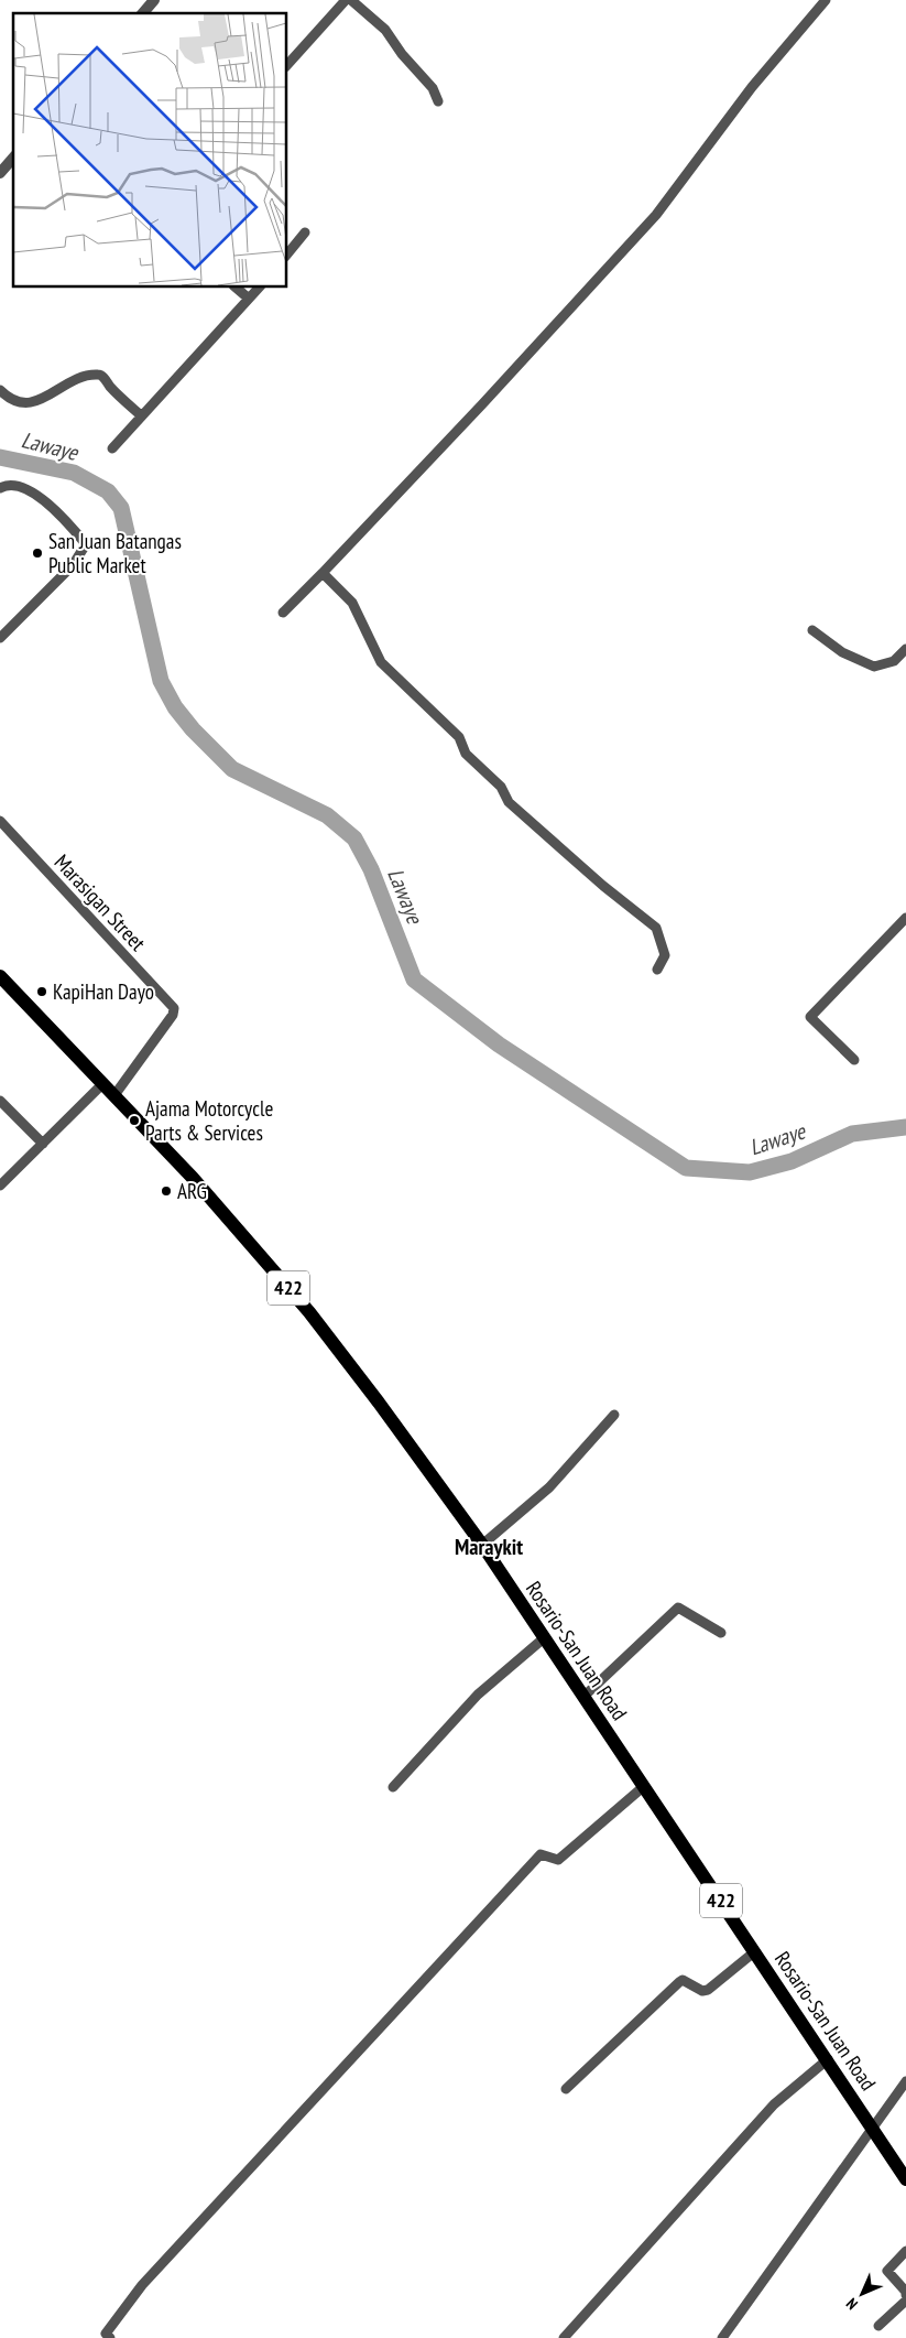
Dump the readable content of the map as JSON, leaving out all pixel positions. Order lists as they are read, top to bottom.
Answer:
{
  "streets": {
    "main road": ["422", "Rosario-San Juan Road"],
    "street": ["Marasigan Street"]
  },
  "crossings": [
    ["Marasigan Street", "422"],
    ["Marasigan Street", "Rosario-San Juan Road"],
    ["422", "Rosario-San Juan Road"]
  ],
  "districts": ["Maraykit"],
  "water": ["Lawaye"],
  "places": [
    "San Juan Batangas Public Market",
    "KapiHan Dayo",
    "Ajama Motorcycle Parts & Services",
    "ARG"
  ],
  "north": "bottom left"
}
